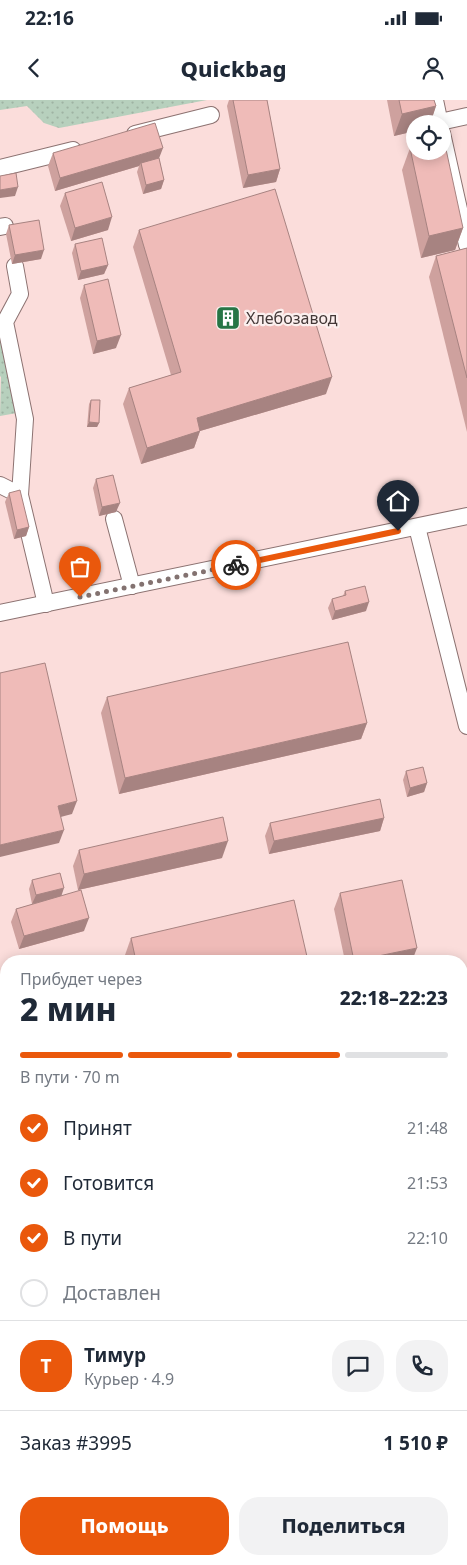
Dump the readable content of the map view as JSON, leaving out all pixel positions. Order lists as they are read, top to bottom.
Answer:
{
  "places": {
    "building": ["Хлебозавод"]
  },
  "page": {
    "status": "22:16",
    "header": "Quickbag",
    "heading": ["2 мин", "Прибудет через", "22:18–22:23"],
    "panel": [
      "Тимур",
      "Курьер · 4.9",
      "Заказ #3995",
      "1 510 ₽"
    ],
    "bar": "В пути · 70 m",
    "list": [
      ["Принят", "21:48"],
      ["Готовится", "21:53"],
      ["В пути", "22:10"],
      "Доставлен"
    ],
    "round": "Т",
    "buttons": ["Помощь", "Поделиться"]
  }
}
